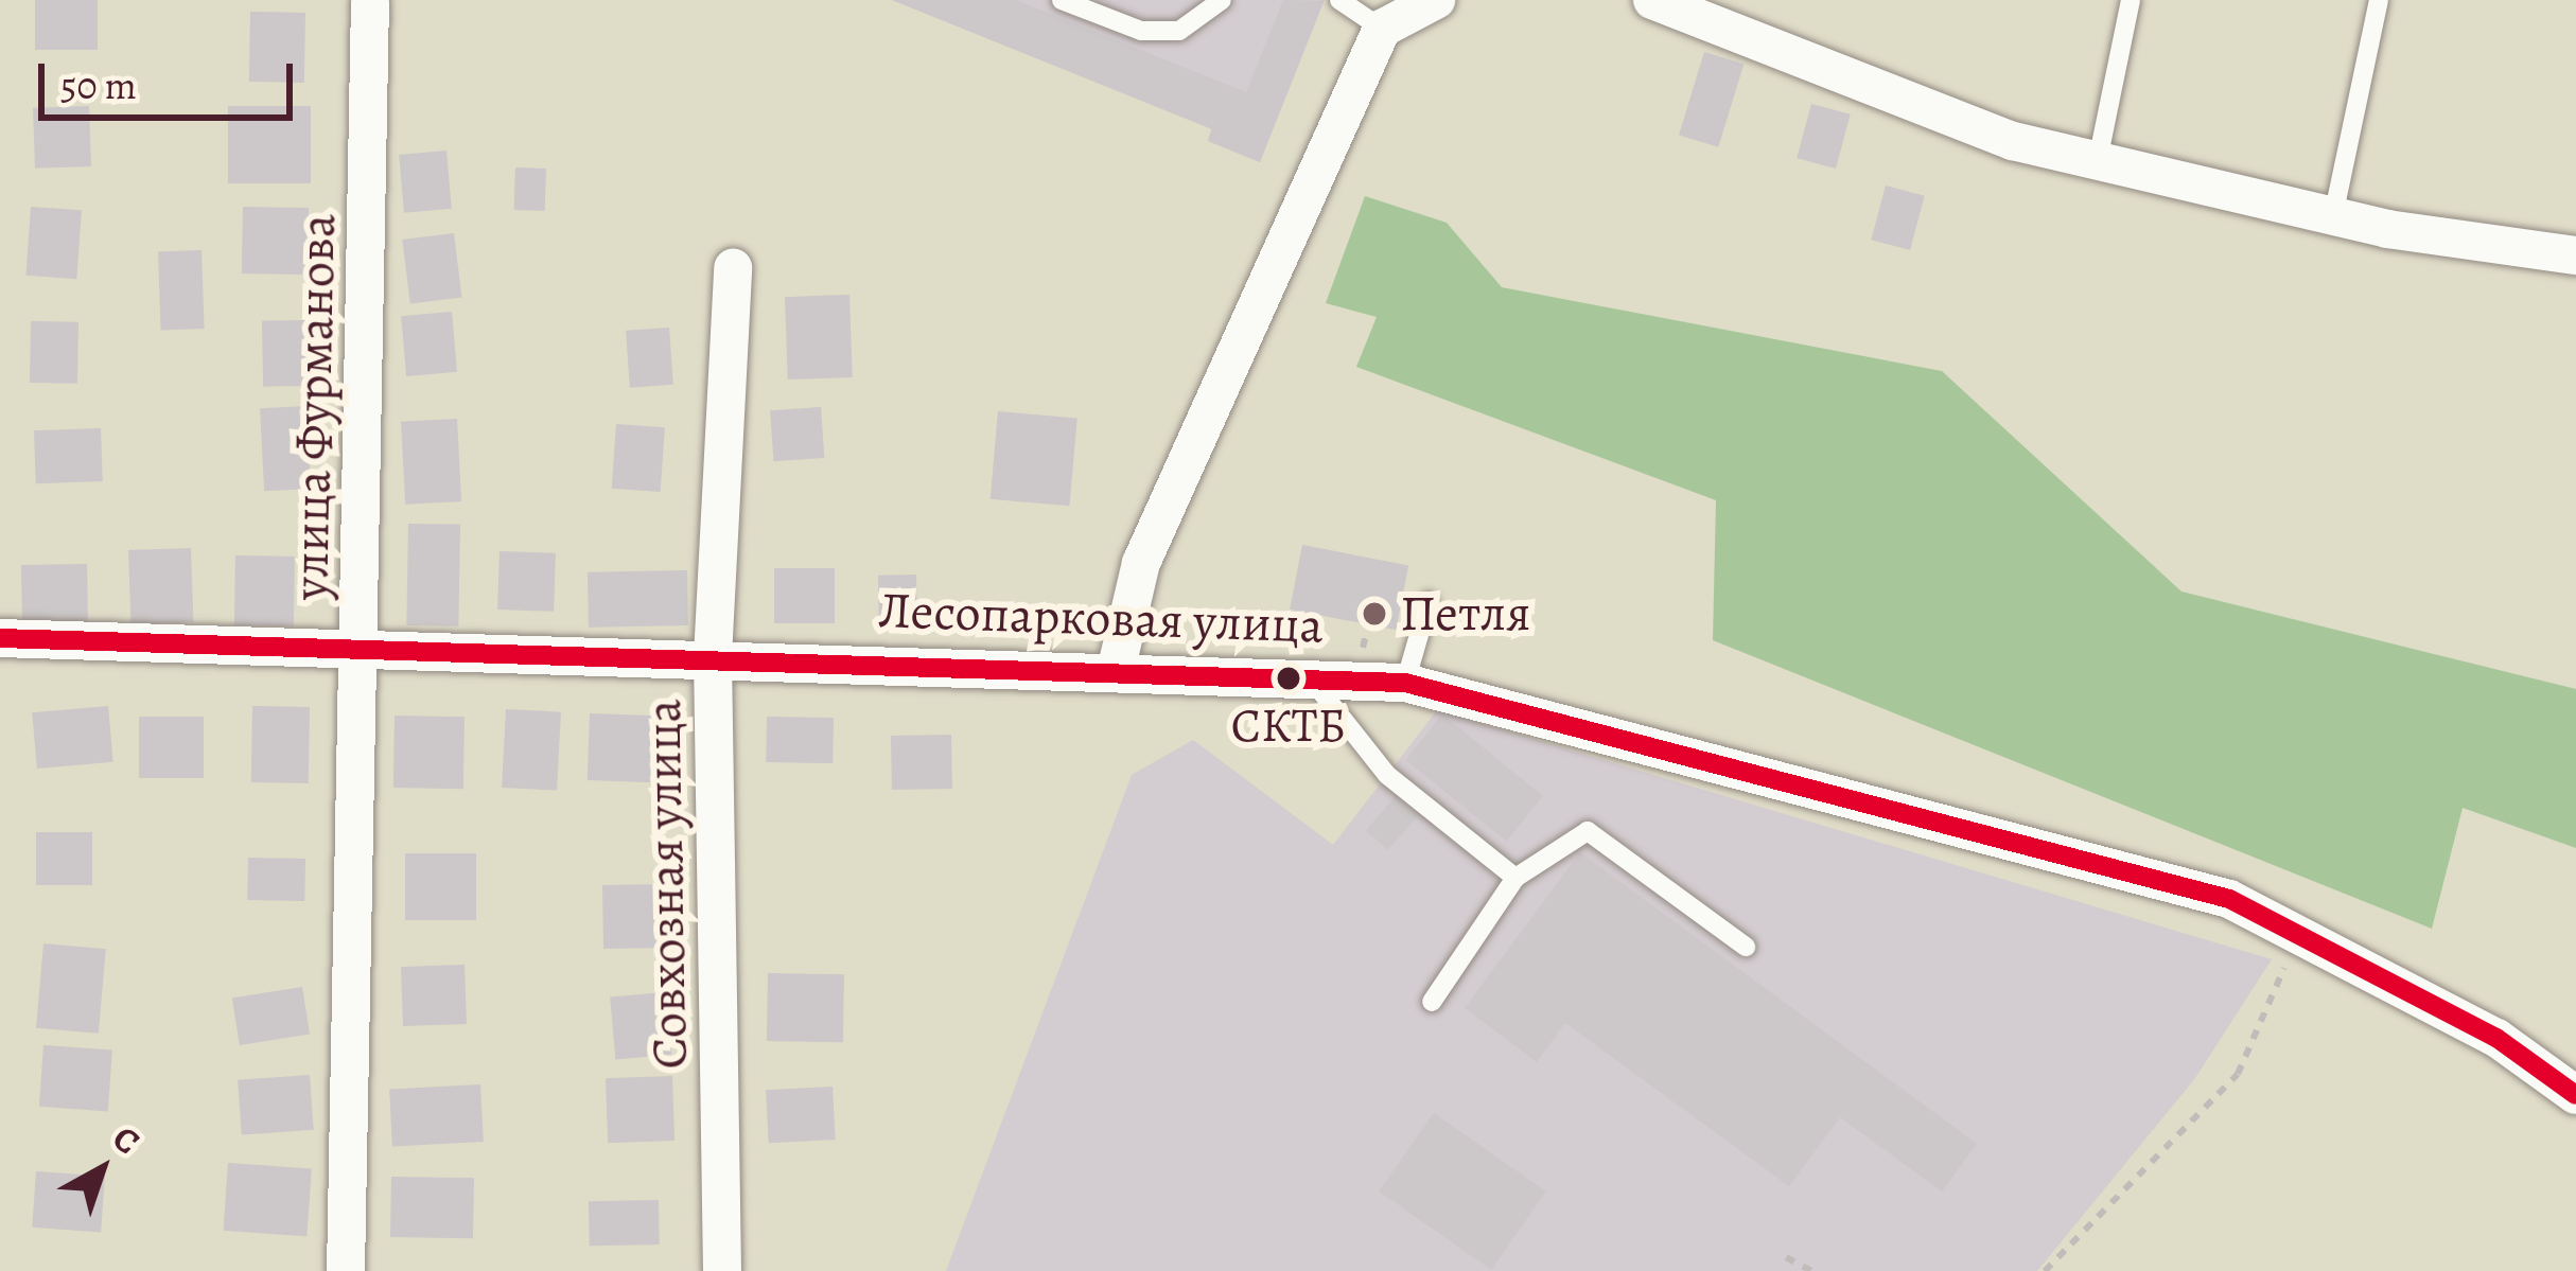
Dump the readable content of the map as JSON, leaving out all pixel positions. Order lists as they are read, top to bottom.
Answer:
{
  "streets": {
    "street": ["улица Фурманова", "Лесопарковая улица", "Совхозная улица"]
  },
  "crossings": [
    ["улица Фурманова", "Лесопарковая улица"],
    ["Лесопарковая улица", "Совхозная улица"]
  ],
  "places": ["Петля", "СКТБ"],
  "scale_bar": "50 m",
  "north": "top right"
}
